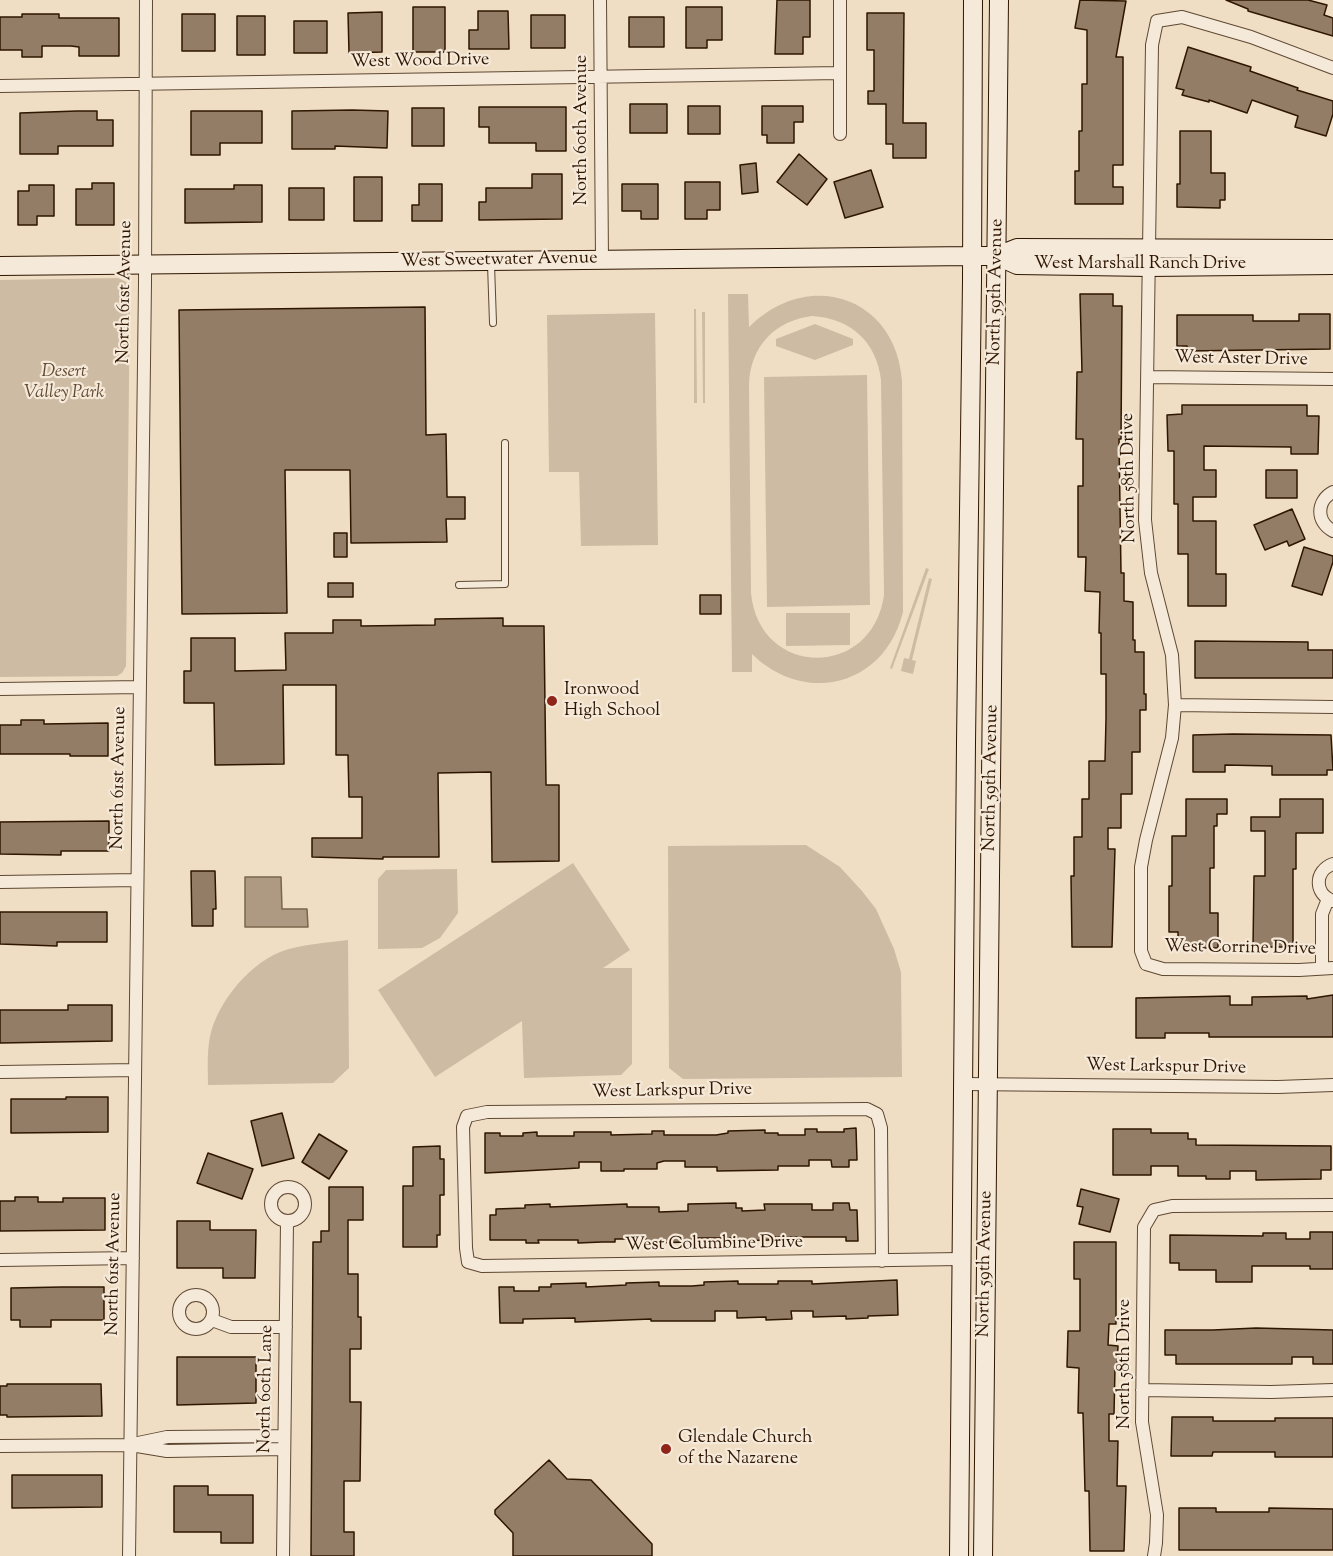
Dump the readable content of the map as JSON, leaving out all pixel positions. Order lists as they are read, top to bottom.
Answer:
{
  "streets": {
    "main road": ["West Sweetwater Avenue", "West Marshall Ranch Drive", "North 59th Avenue"],
    "street": [
      "West Wood Drive",
      "North 60th Avenue",
      "North 61st Avenue",
      "West Aster Drive",
      "North 58th Drive",
      "West Corrine Drive",
      "West Larkspur Drive",
      "West Columbine Drive",
      "North 60th Lane"
    ]
  },
  "crossings": [
    ["West Wood Drive", "North 60th Avenue"],
    ["West Wood Drive", "North 61st Avenue"],
    ["North 60th Avenue", "West Sweetwater Avenue"],
    ["West Sweetwater Avenue", "West Marshall Ranch Drive"],
    ["West Sweetwater Avenue", "North 61st Avenue"],
    ["West Sweetwater Avenue", "North 59th Avenue"],
    ["West Marshall Ranch Drive", "North 59th Avenue"],
    ["West Marshall Ranch Drive", "North 58th Drive"],
    ["North 59th Avenue", "West Larkspur Drive"],
    ["North 59th Avenue", "West Columbine Drive"],
    ["West Aster Drive", "North 58th Drive"],
    ["North 58th Drive", "West Corrine Drive"],
    ["West Larkspur Drive", "West Columbine Drive"]
  ],
  "parks": ["Desert Valley Park"],
  "places": ["Ironwood High School", "Glendale Church of the Nazarene"]
}
